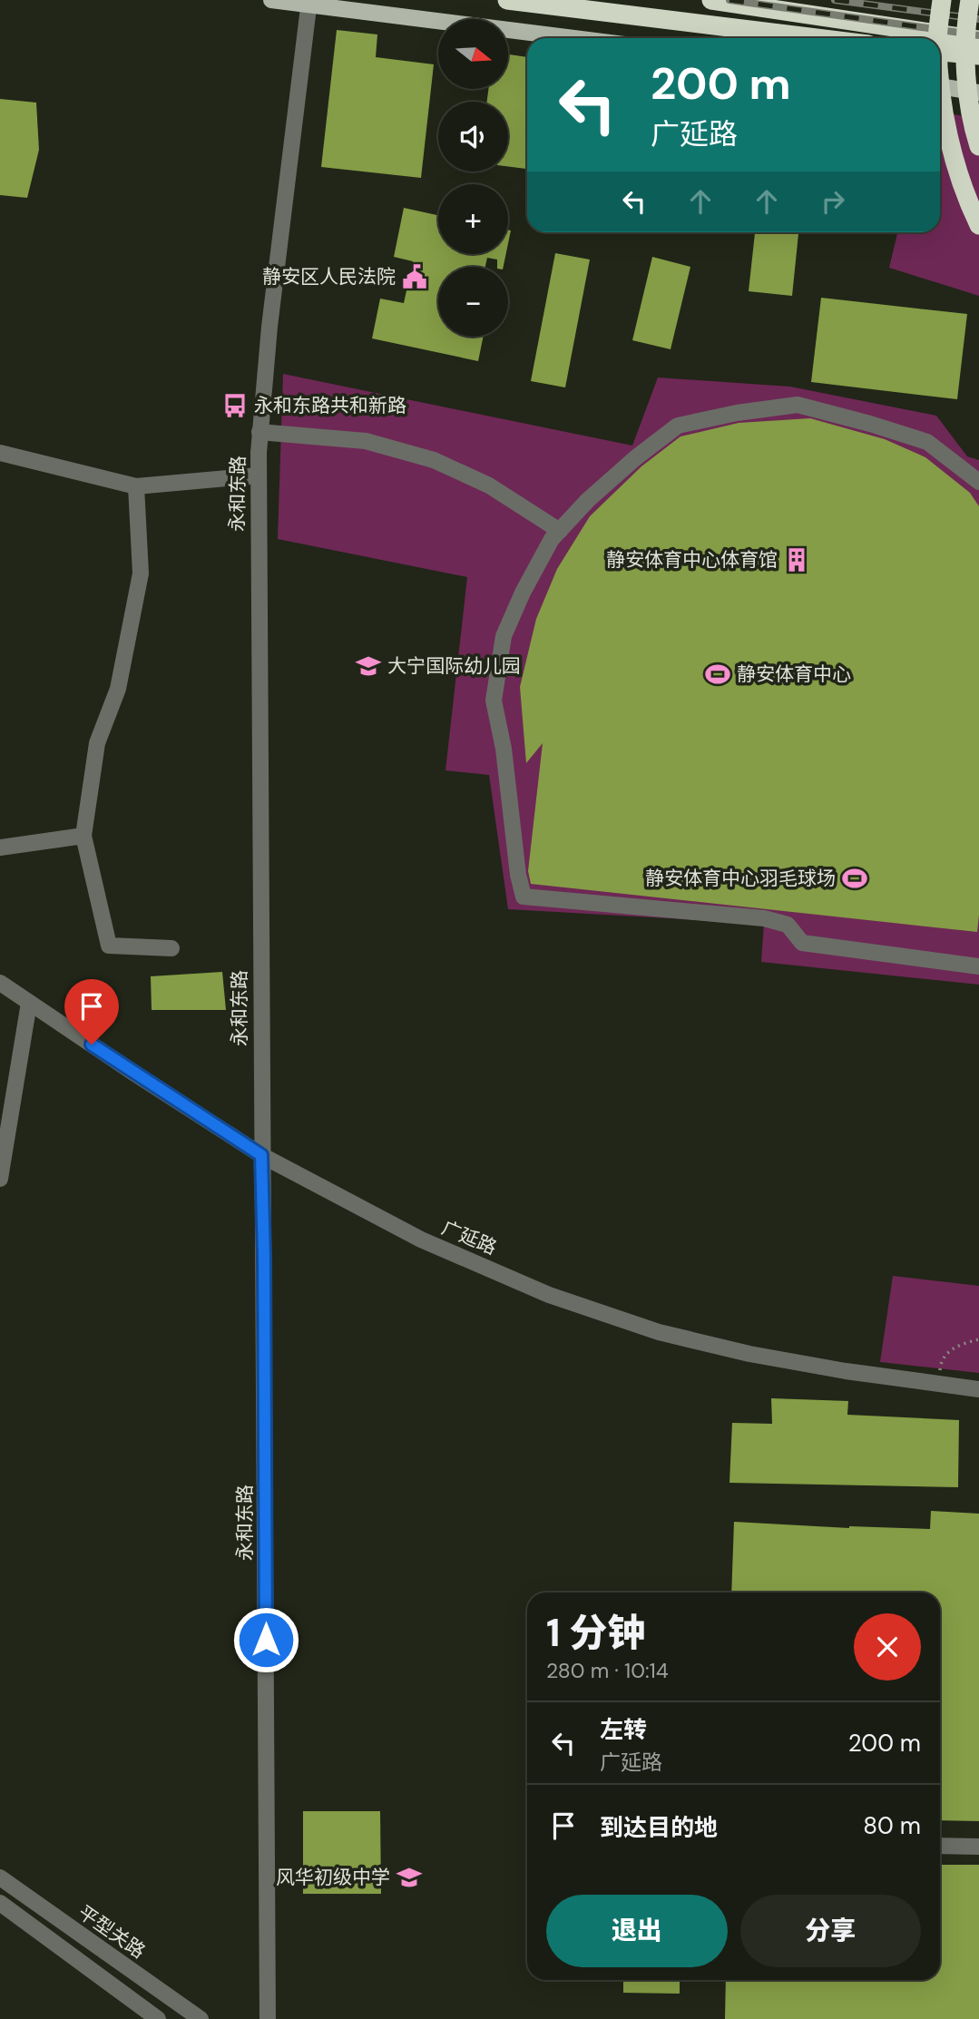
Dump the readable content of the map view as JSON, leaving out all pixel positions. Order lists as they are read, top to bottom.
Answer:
{
  "streets": {
    "street": ["永和东路", "广延路", "平型关路"]
  },
  "crossings": [
    ["永和东路", "广延路"]
  ],
  "places": {
    "public building": ["静安区人民法院"],
    "bus stop": ["永和东路共和新路"],
    "building": ["静安体育中心体育馆"],
    "school or university": ["大宁国际幼儿园", "风华初级中学"],
    "sports": ["静安体育中心", "静安体育中心羽毛球场"]
  },
  "north": "right",
  "page": {
    "map_buttons": ["+", "−"],
    "turn": ["200 m", "广延路"],
    "heading": ["1 分钟", "280 m · 10:14"],
    "list": [
      {
        "name": "左转",
        "note": "广延路",
        "value": "200 m"
      },
      {
        "name": "到达目的地",
        "value": "80 m"
      }
    ],
    "buttons": ["退出", "分享"]
  }
}
